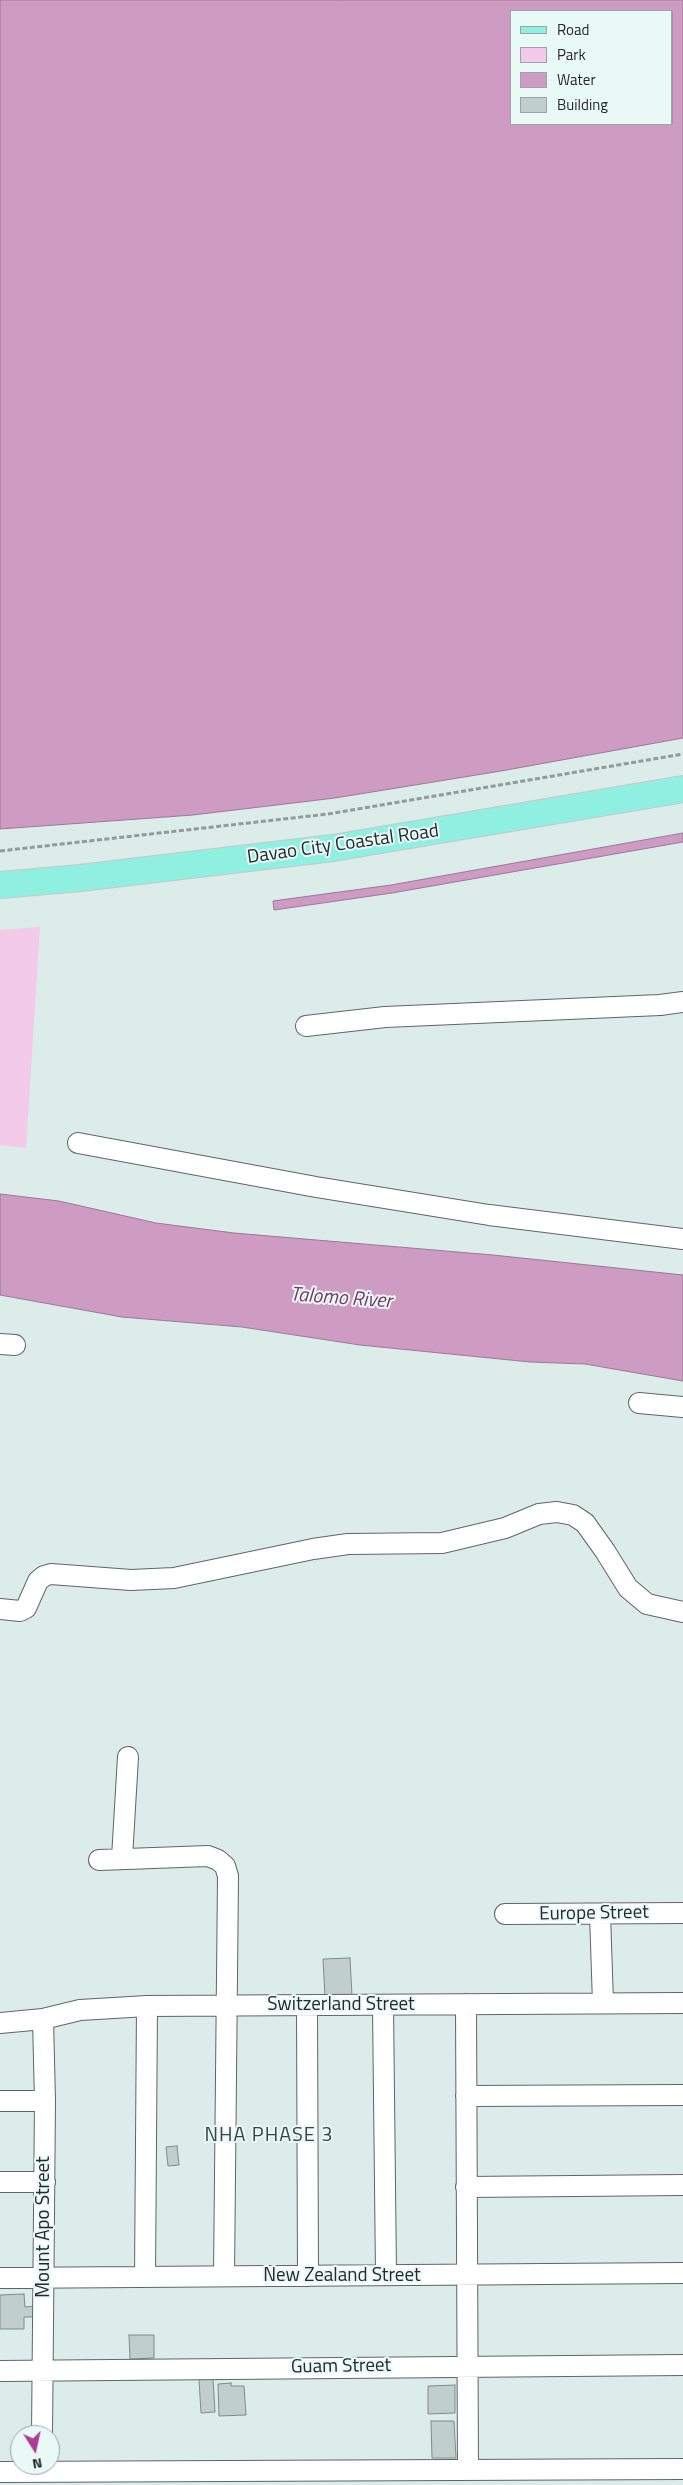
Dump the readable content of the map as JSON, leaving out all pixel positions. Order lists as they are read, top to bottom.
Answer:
{
  "streets": {
    "main road": ["Davao City Coastal Road"],
    "street": [
      "Europe Street",
      "Switzerland Street",
      "Mount Apo Street",
      "New Zealand Street",
      "Guam Street"
    ]
  },
  "crossings": [
    ["Switzerland Street", "Mount Apo Street"],
    ["Mount Apo Street", "New Zealand Street"],
    ["Mount Apo Street", "Guam Street"]
  ],
  "districts": ["NHA PHASE 3"],
  "water": ["Talomo River"],
  "legend": [
    "Road",
    "Park",
    "Water",
    "Building"
  ],
  "north": "bottom"
}
